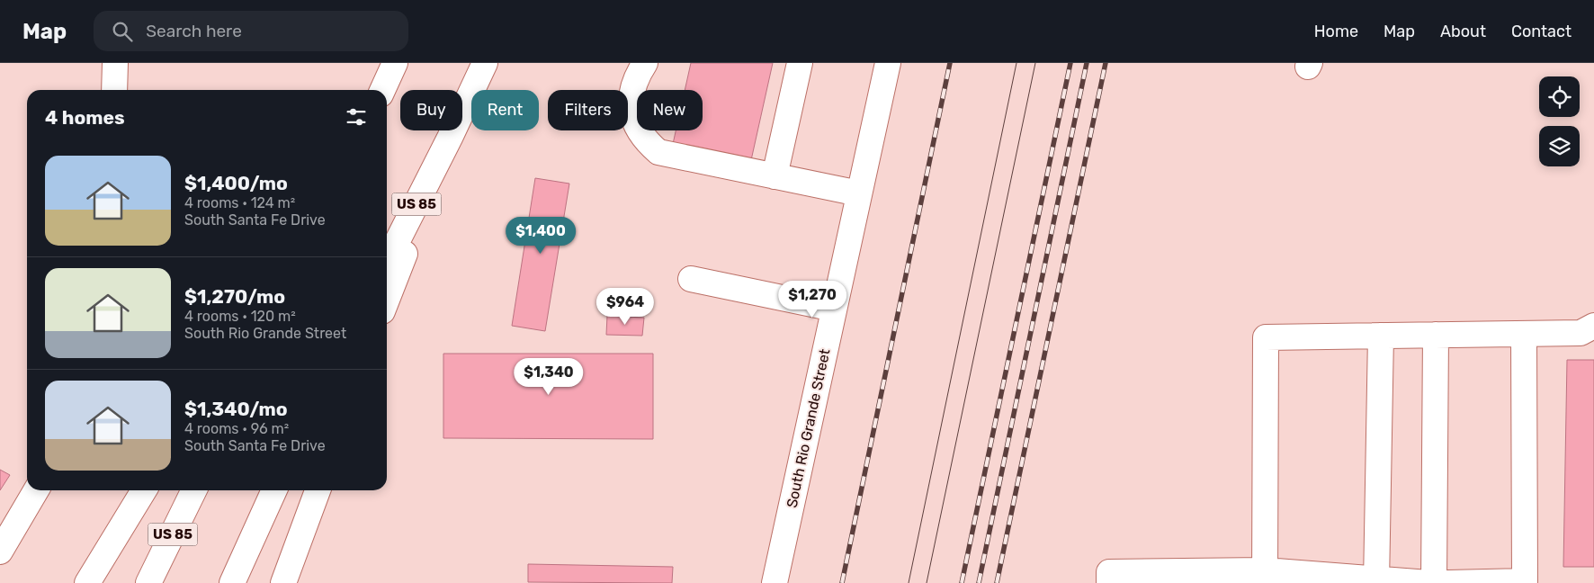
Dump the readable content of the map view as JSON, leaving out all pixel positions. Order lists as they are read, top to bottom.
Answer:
{
  "streets": {
    "main road": ["US 85", "South Rio Grande Street"]
  },
  "page": {
    "header": "Map",
    "search": "Search here",
    "nav": [
      "Home",
      "Map",
      "About",
      "Contact"
    ],
    "chip": [
      "Buy",
      "Rent",
      "Filters",
      "New"
    ],
    "heading": "4 homes",
    "list": [
      {
        "name": "$1,400/mo",
        "note": "4 rooms · 124 m² · South Santa Fe Drive"
      },
      {
        "name": "$1,270/mo",
        "note": "4 rooms · 120 m² · South Rio Grande Street"
      },
      {
        "name": "$1,340/mo",
        "note": "4 rooms · 96 m² · South Santa Fe Drive"
      }
    ],
    "price": [
      "$1,400",
      "$1,270",
      "$964",
      "$1,340"
    ]
  }
}
